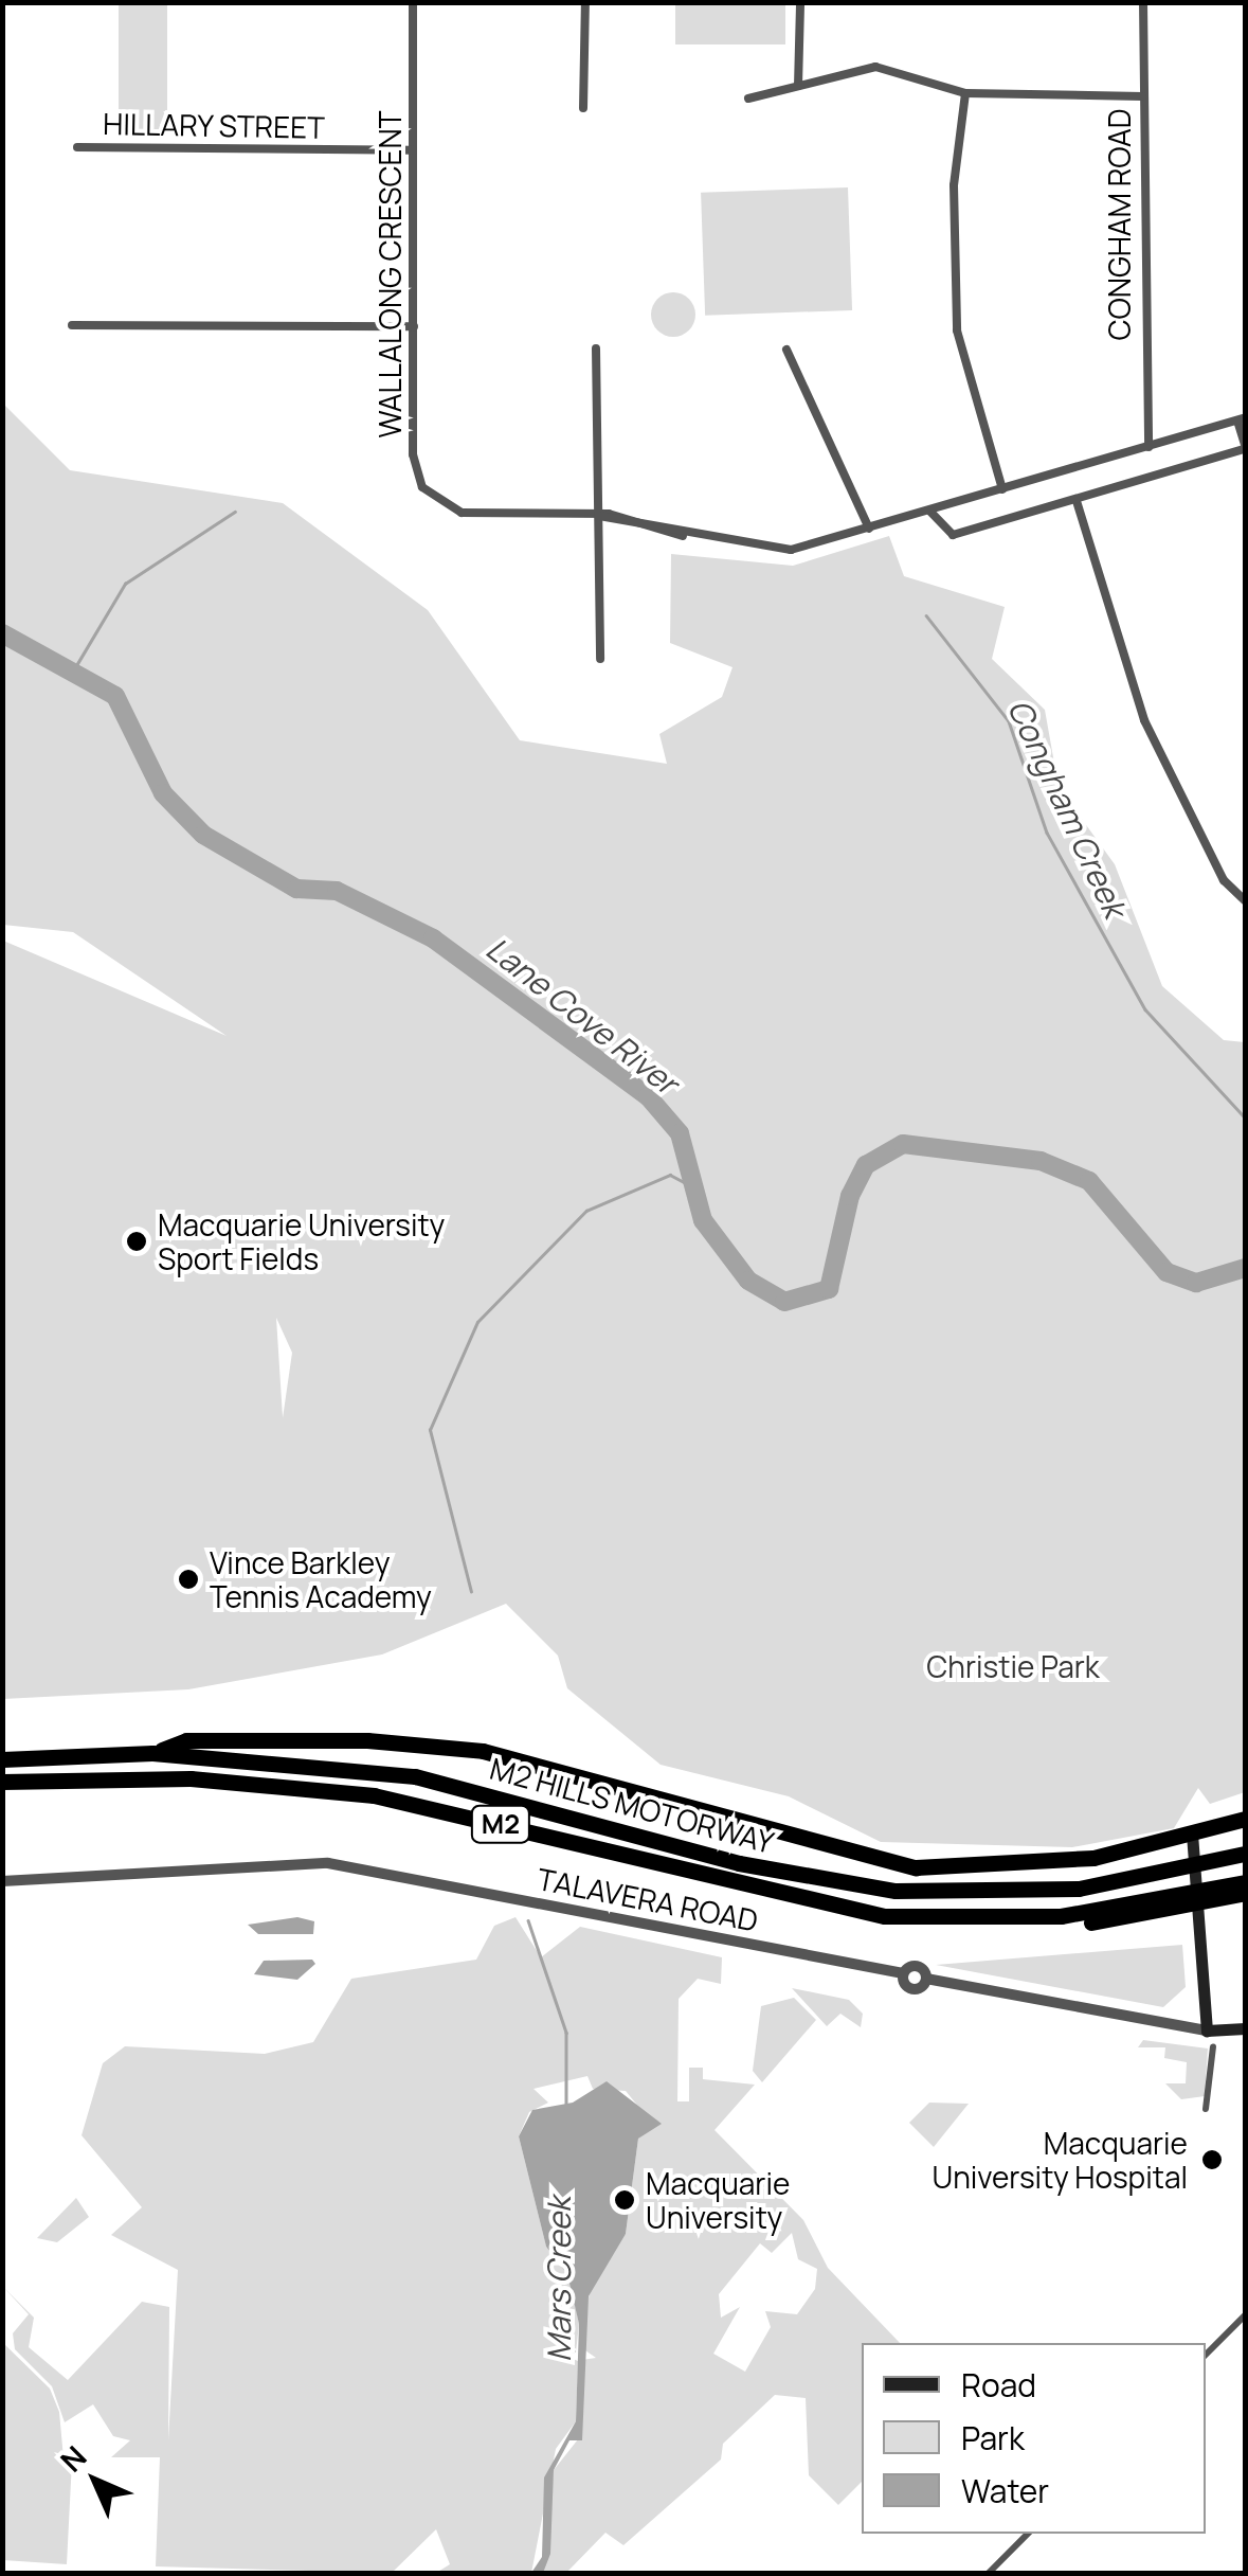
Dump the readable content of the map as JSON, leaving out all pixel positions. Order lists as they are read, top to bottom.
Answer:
{
  "streets": {
    "highway": ["M2 HILLS MOTORWAY", "M2"],
    "street": [
      "HILLARY STREET",
      "CONGHAM ROAD",
      "WALLALONG CRESCENT",
      "TALAVERA ROAD"
    ]
  },
  "crossings": [
    ["HILLARY STREET", "WALLALONG CRESCENT"],
    ["CONGHAM ROAD", "WALLALONG CRESCENT"],
    ["M2 HILLS MOTORWAY", "M2"]
  ],
  "water": ["Congham Creek", "Lane Cove River", "Mars Creek"],
  "parks": ["Christie Park"],
  "places": [
    "Macquarie University Sport Fields",
    "Vince Barkley Tennis Academy",
    "Macquarie University Hospital",
    "Macquarie University"
  ],
  "legend": ["Road", "Park", "Water"],
  "north": "top left"
}
